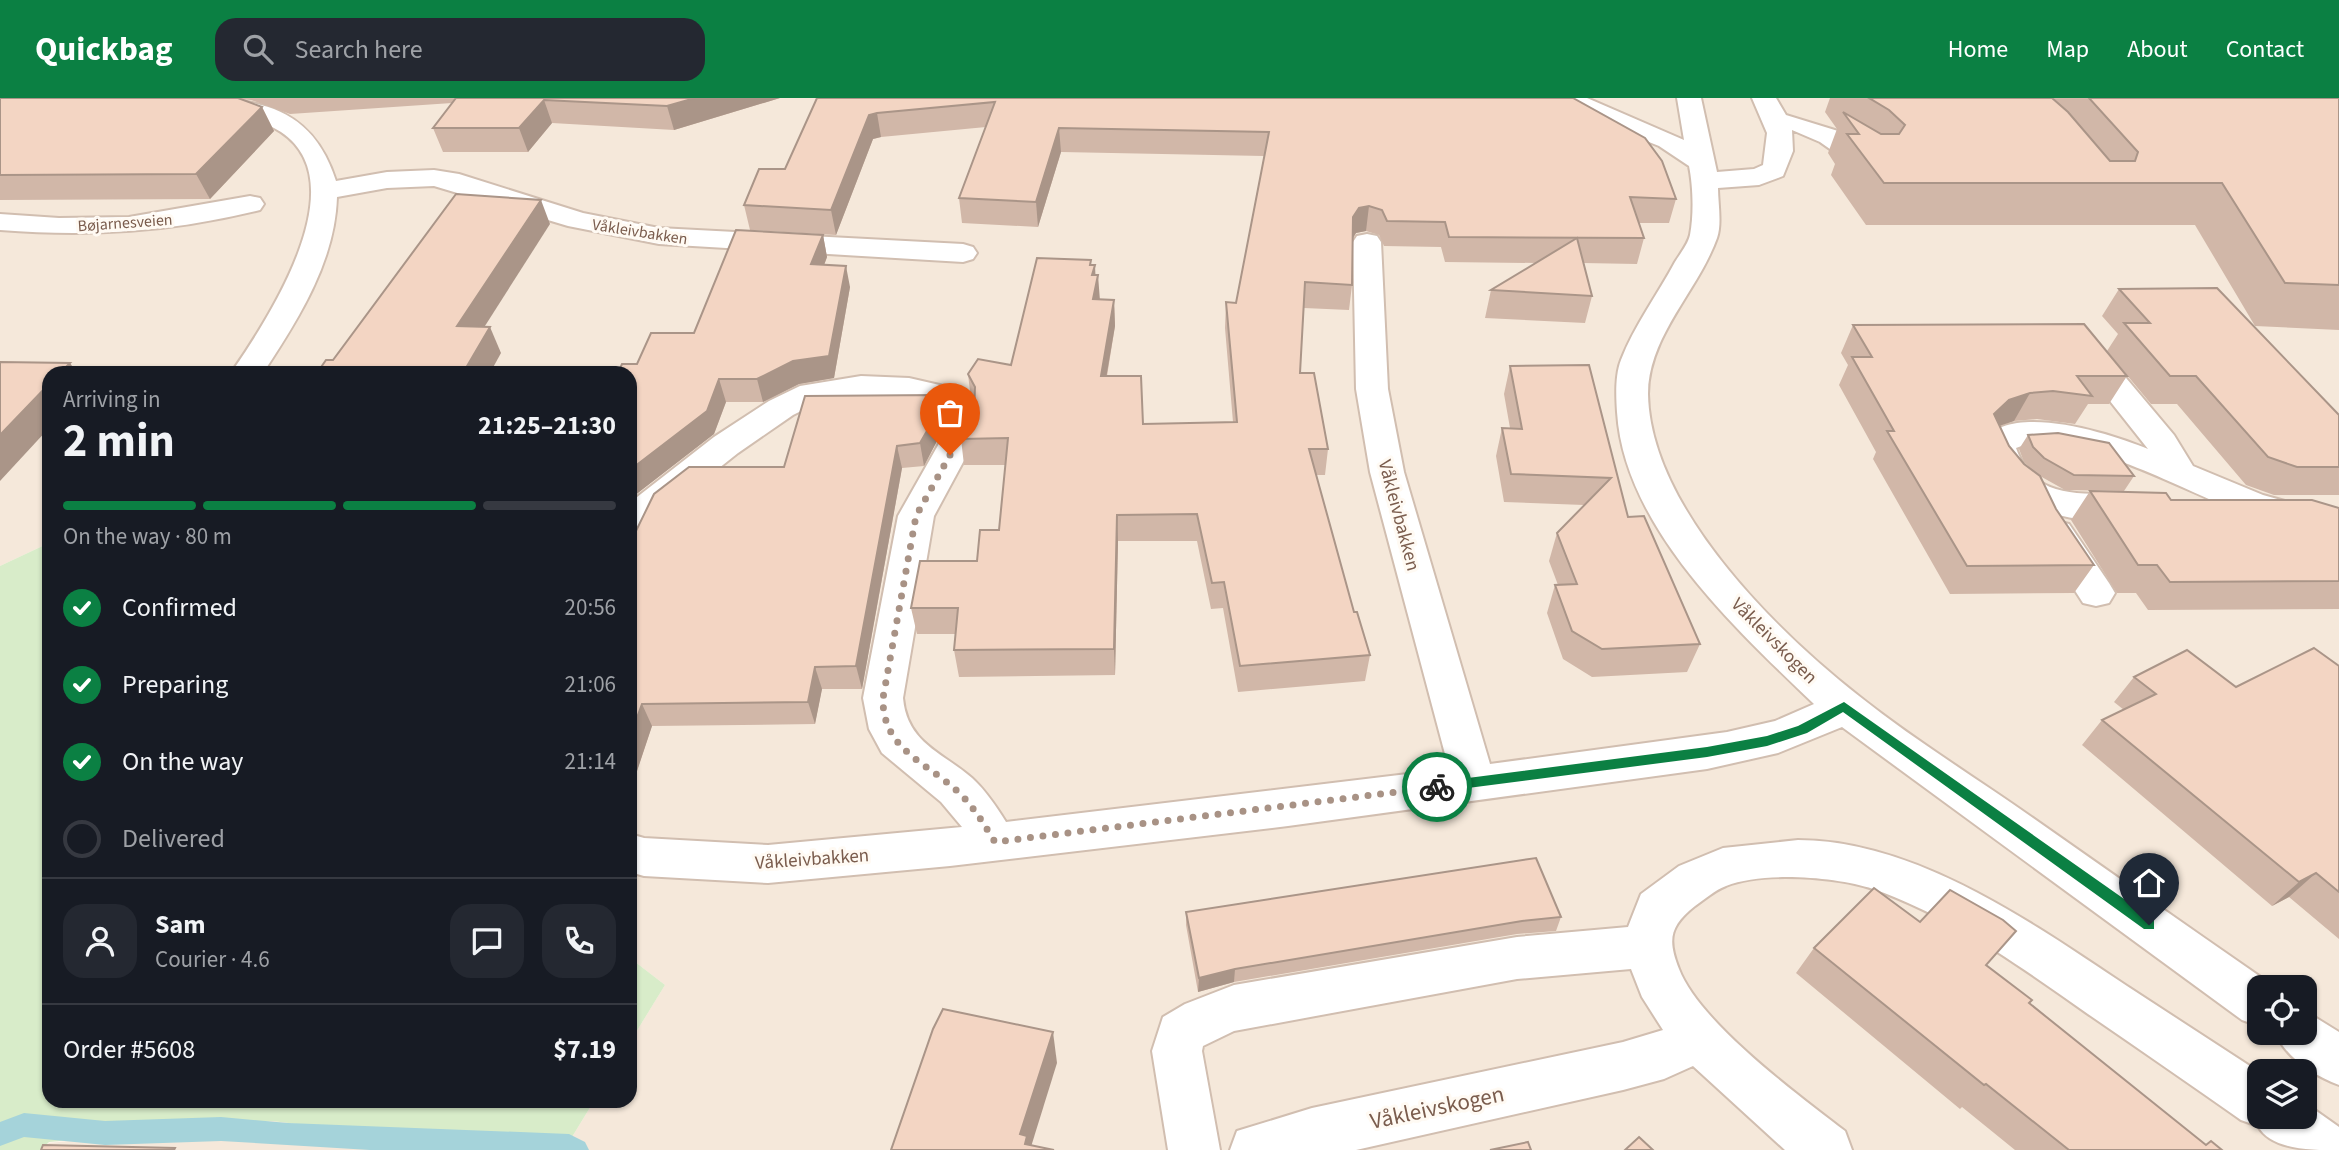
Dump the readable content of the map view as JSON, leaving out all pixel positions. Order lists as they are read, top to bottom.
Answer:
{
  "streets": {
    "street": ["Bøjarnesveien", "Våkleivbakken", "Våkleivskogen"]
  },
  "crossings": [
    ["Våkleivbakken", "Våkleivskogen"]
  ],
  "page": {
    "header": "Quickbag",
    "search": "Search here",
    "nav": [
      "Home",
      "Map",
      "About",
      "Contact"
    ],
    "heading": ["2 min", "Arriving in", "21:25–21:30"],
    "panel": [
      "Sam",
      "Courier · 4.6",
      "Order #5608",
      "$7.19"
    ],
    "bar": "On the way · 80 m",
    "list": [
      ["Confirmed", "20:56"],
      ["Preparing", "21:06"],
      ["On the way", "21:14"],
      "Delivered"
    ]
  }
}
